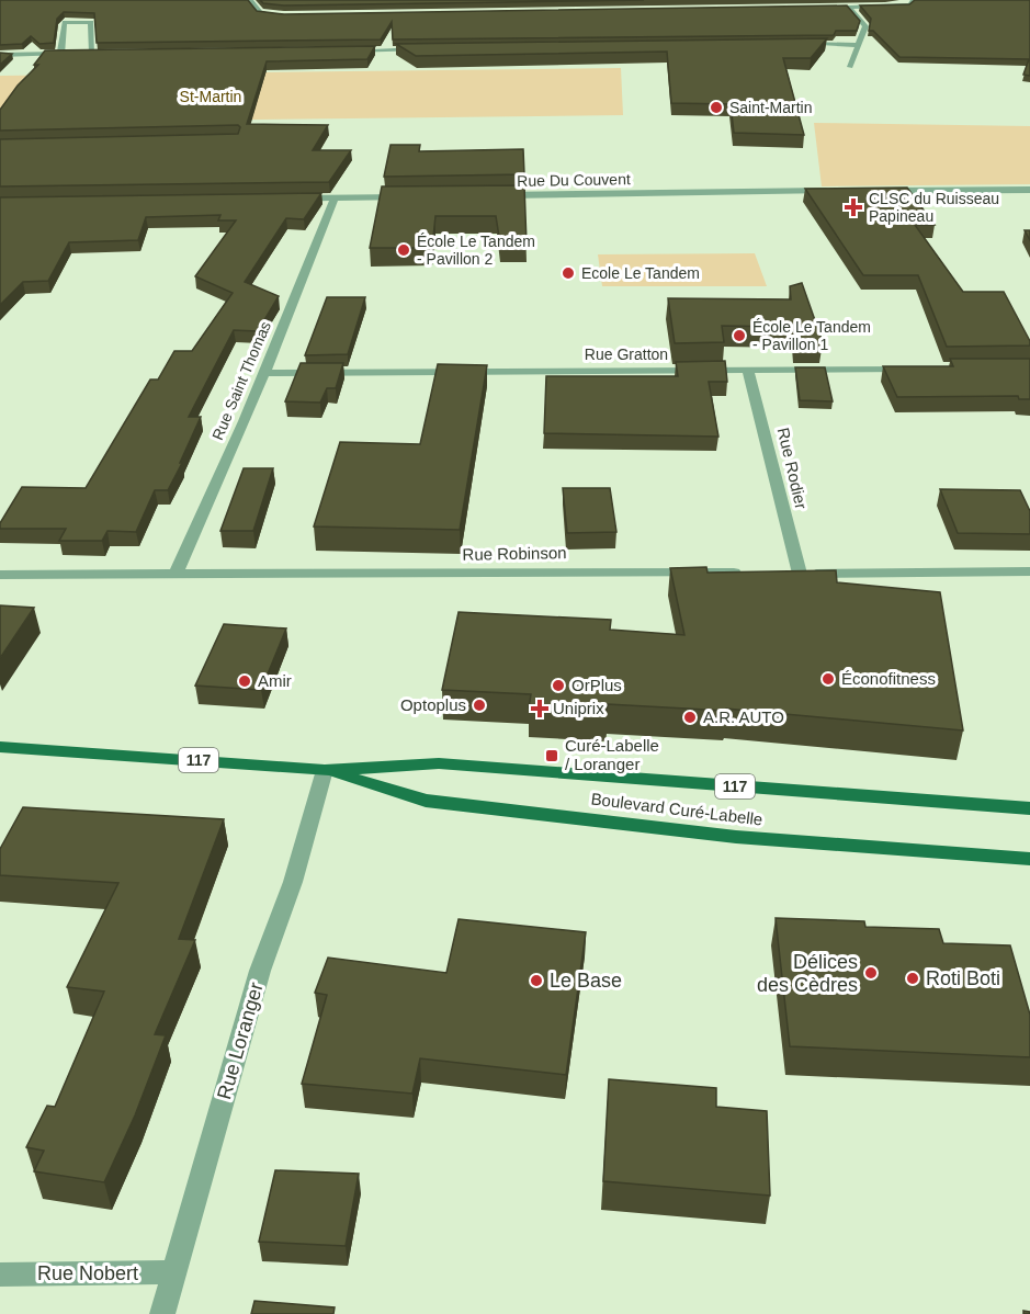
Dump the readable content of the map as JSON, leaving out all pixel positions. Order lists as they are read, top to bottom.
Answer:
{
  "streets": {
    "main road": ["117", "Boulevard Curé-Labelle"],
    "street": [
      "Rue Du Couvent",
      "Rue Gratton",
      "Rue Saint Thomas",
      "Rue Rodier",
      "Rue Robinson",
      "Rue Loranger",
      "Rue Nobert"
    ]
  },
  "crossings": [
    ["Rue Gratton", "Rue Saint Thomas"],
    ["Rue Gratton", "Rue Rodier"],
    ["Rue Saint Thomas", "Rue Robinson"],
    ["Boulevard Curé-Labelle", "Rue Loranger"],
    ["Rue Loranger", "Rue Nobert"]
  ],
  "parks": ["St-Martin"],
  "places": {
    "other": [
      "Saint-Martin",
      "École Le Tandem - Pavillon 2",
      "Ecole Le Tandem",
      "École Le Tandem - Pavillon 1",
      "Éconofitness",
      "Amir",
      "OrPlus",
      "Optoplus",
      "A.R. AUTO",
      "Délices des Cèdres",
      "Roti Boti",
      "Le Base"
    ],
    "health": ["CLSC du Ruisseau Papineau", "Uniprix"],
    "transit": ["Curé-Labelle / Loranger"]
  }
}
